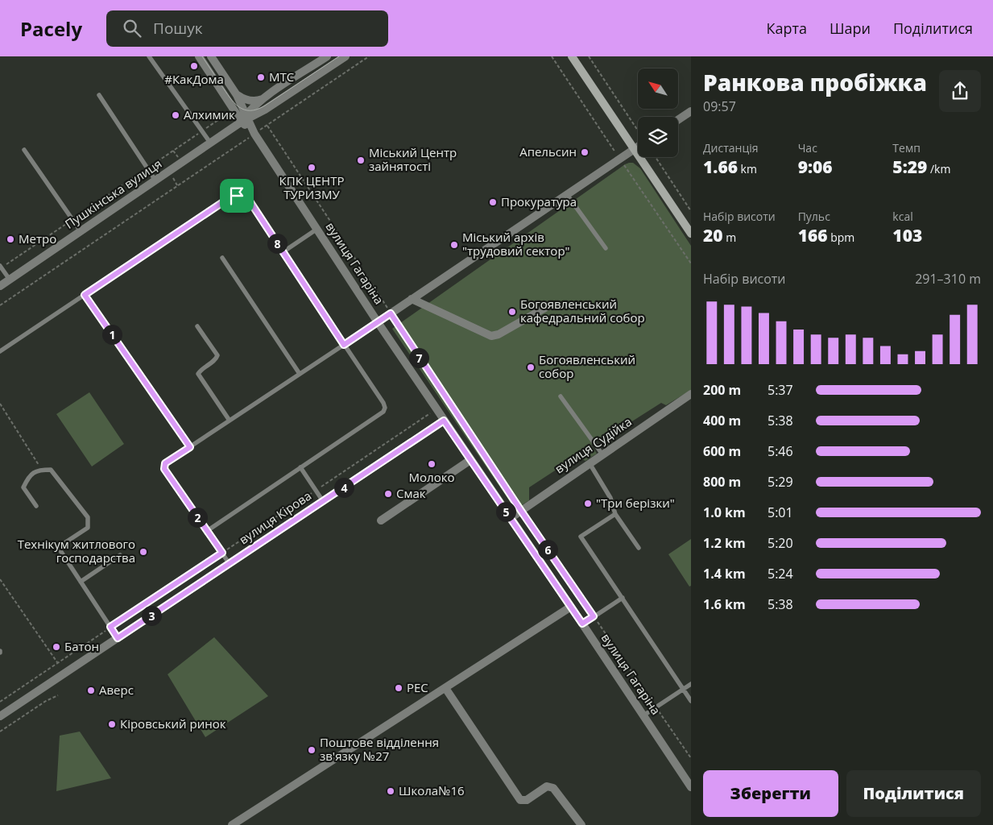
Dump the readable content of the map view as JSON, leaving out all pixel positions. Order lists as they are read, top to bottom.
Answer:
{
  "streets": {
    "street": [
      "Пушкінська вулиця",
      "вулиця Гагаріна",
      "вулиця Судійка",
      "вулиця Кірова"
    ]
  },
  "crossings": [
    ["Пушкінська вулиця", "вулиця Гагаріна"],
    ["вулиця Гагаріна", "вулиця Судійка"],
    ["вулиця Гагаріна", "вулиця Кірова"]
  ],
  "places": [
    "#КакДома",
    "МТС",
    "Алхимик",
    "Апельсин",
    "Міський Центр зайнятості",
    "КПК ЦЕНТР ТУРИЗМУ",
    "Прокуратура",
    "Метро",
    "Міський архів \"трудовий сектор\"",
    "Богоявленський кафедральний собор",
    "Богоявленський собор",
    "Молоко",
    "Смак",
    "\"Три берізки\"",
    "Технікум житлового господарства",
    "Батон",
    "РЕС",
    "Аверс",
    "Кіровський ринок",
    "Поштове відділення зв'язку №27",
    "Школа№16"
  ],
  "north": "top left",
  "page": {
    "header": "Pacely",
    "search": "Пошук",
    "nav": ["Карта", "Шари", "Поділитися"],
    "heading": ["Ранкова пробіжка", "09:57"],
    "stats": [
      ["Дистанція", "1.66 km"],
      ["Час", "9:06"],
      ["Темп", "5:29 /km"],
      ["Набір висоти", "20 m"],
      ["Пульс", "166 bpm"],
      ["kcal", "103"]
    ],
    "pins": [
      "8",
      "1",
      "7",
      "4",
      "5",
      "2",
      "6",
      "3"
    ],
    "chart": ["Набір висоти", "291–310 m"],
    "list": [
      {
        "name": "200 m",
        "note": "5:37"
      },
      {
        "name": "400 m",
        "note": "5:38"
      },
      {
        "name": "600 m",
        "note": "5:46"
      },
      {
        "name": "800 m",
        "note": "5:29"
      },
      {
        "name": "1.0 km",
        "note": "5:01"
      },
      {
        "name": "1.2 km",
        "note": "5:20"
      },
      {
        "name": "1.4 km",
        "note": "5:24"
      },
      {
        "name": "1.6 km",
        "note": "5:38"
      }
    ],
    "buttons": ["Зберегти", "Поділитися"]
  }
}
